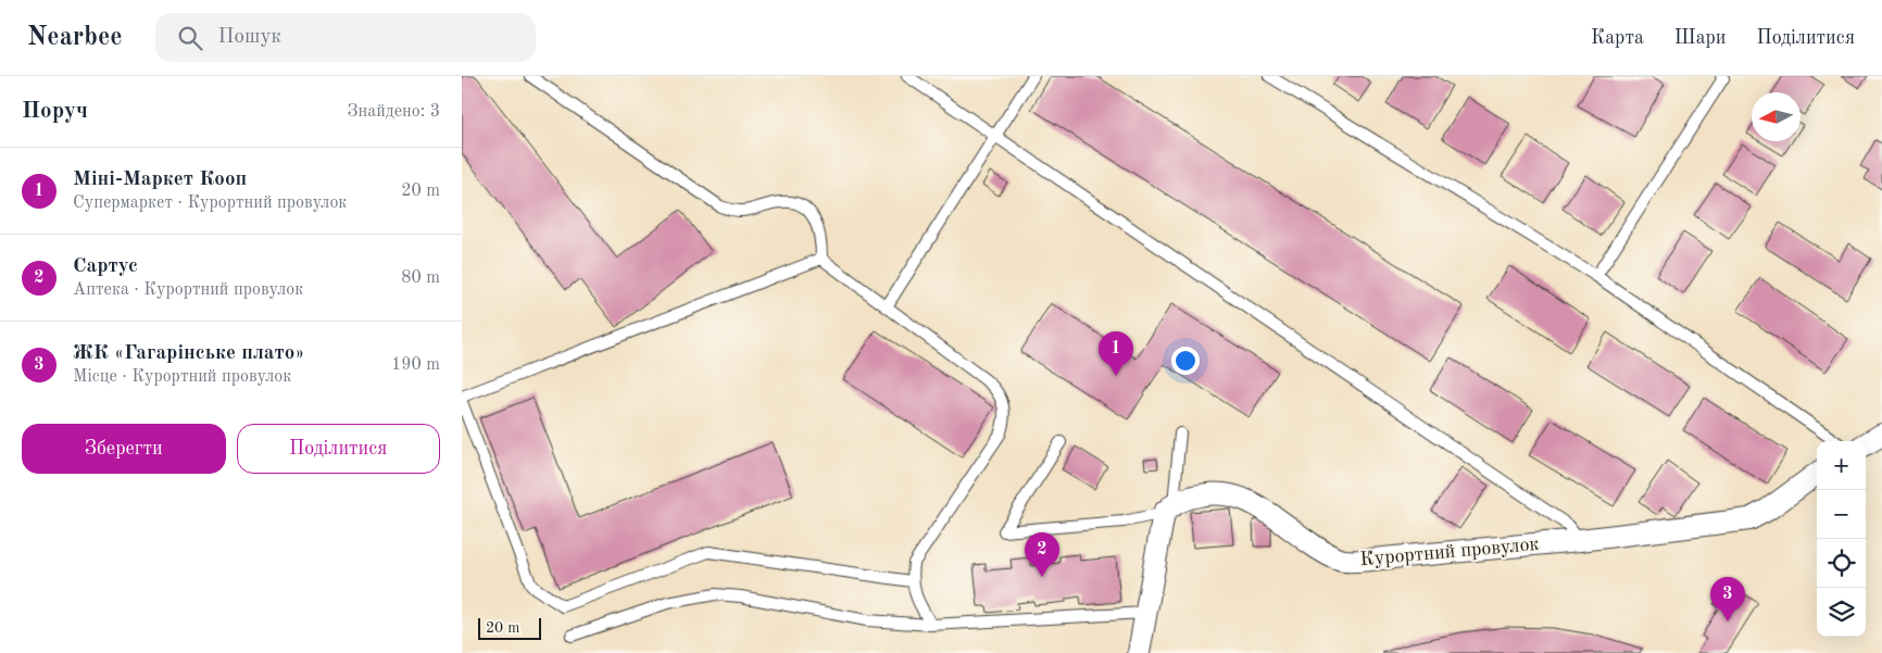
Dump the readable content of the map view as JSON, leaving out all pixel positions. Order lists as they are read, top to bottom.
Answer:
{
  "streets": {
    "street": ["Курортний провулок"]
  },
  "scale_bar": "20 m",
  "north": "left",
  "page": {
    "header": "Nearbee",
    "search": "Пошук",
    "nav": ["Карта", "Шари", "Поділитися"],
    "heading": ["Поруч", "Знайдено: 3"],
    "list": [
      {
        "mark": "1",
        "name": "Міні-Маркет Кооп",
        "note": "Супермаркет · Курортний провулок",
        "value": "20 m"
      },
      {
        "mark": "2",
        "name": "Сартус",
        "note": "Аптека · Курортний провулок",
        "value": "80 m"
      },
      {
        "mark": "3",
        "name": "ЖК «Гагарінське плато»",
        "note": "Місце · Курортний провулок",
        "value": "190 m"
      }
    ],
    "pins": ["1", "2", "3"],
    "buttons": ["Зберегти", "Поділитися"],
    "map_buttons": ["+", "−"],
    "scale": "20 m"
  }
}
